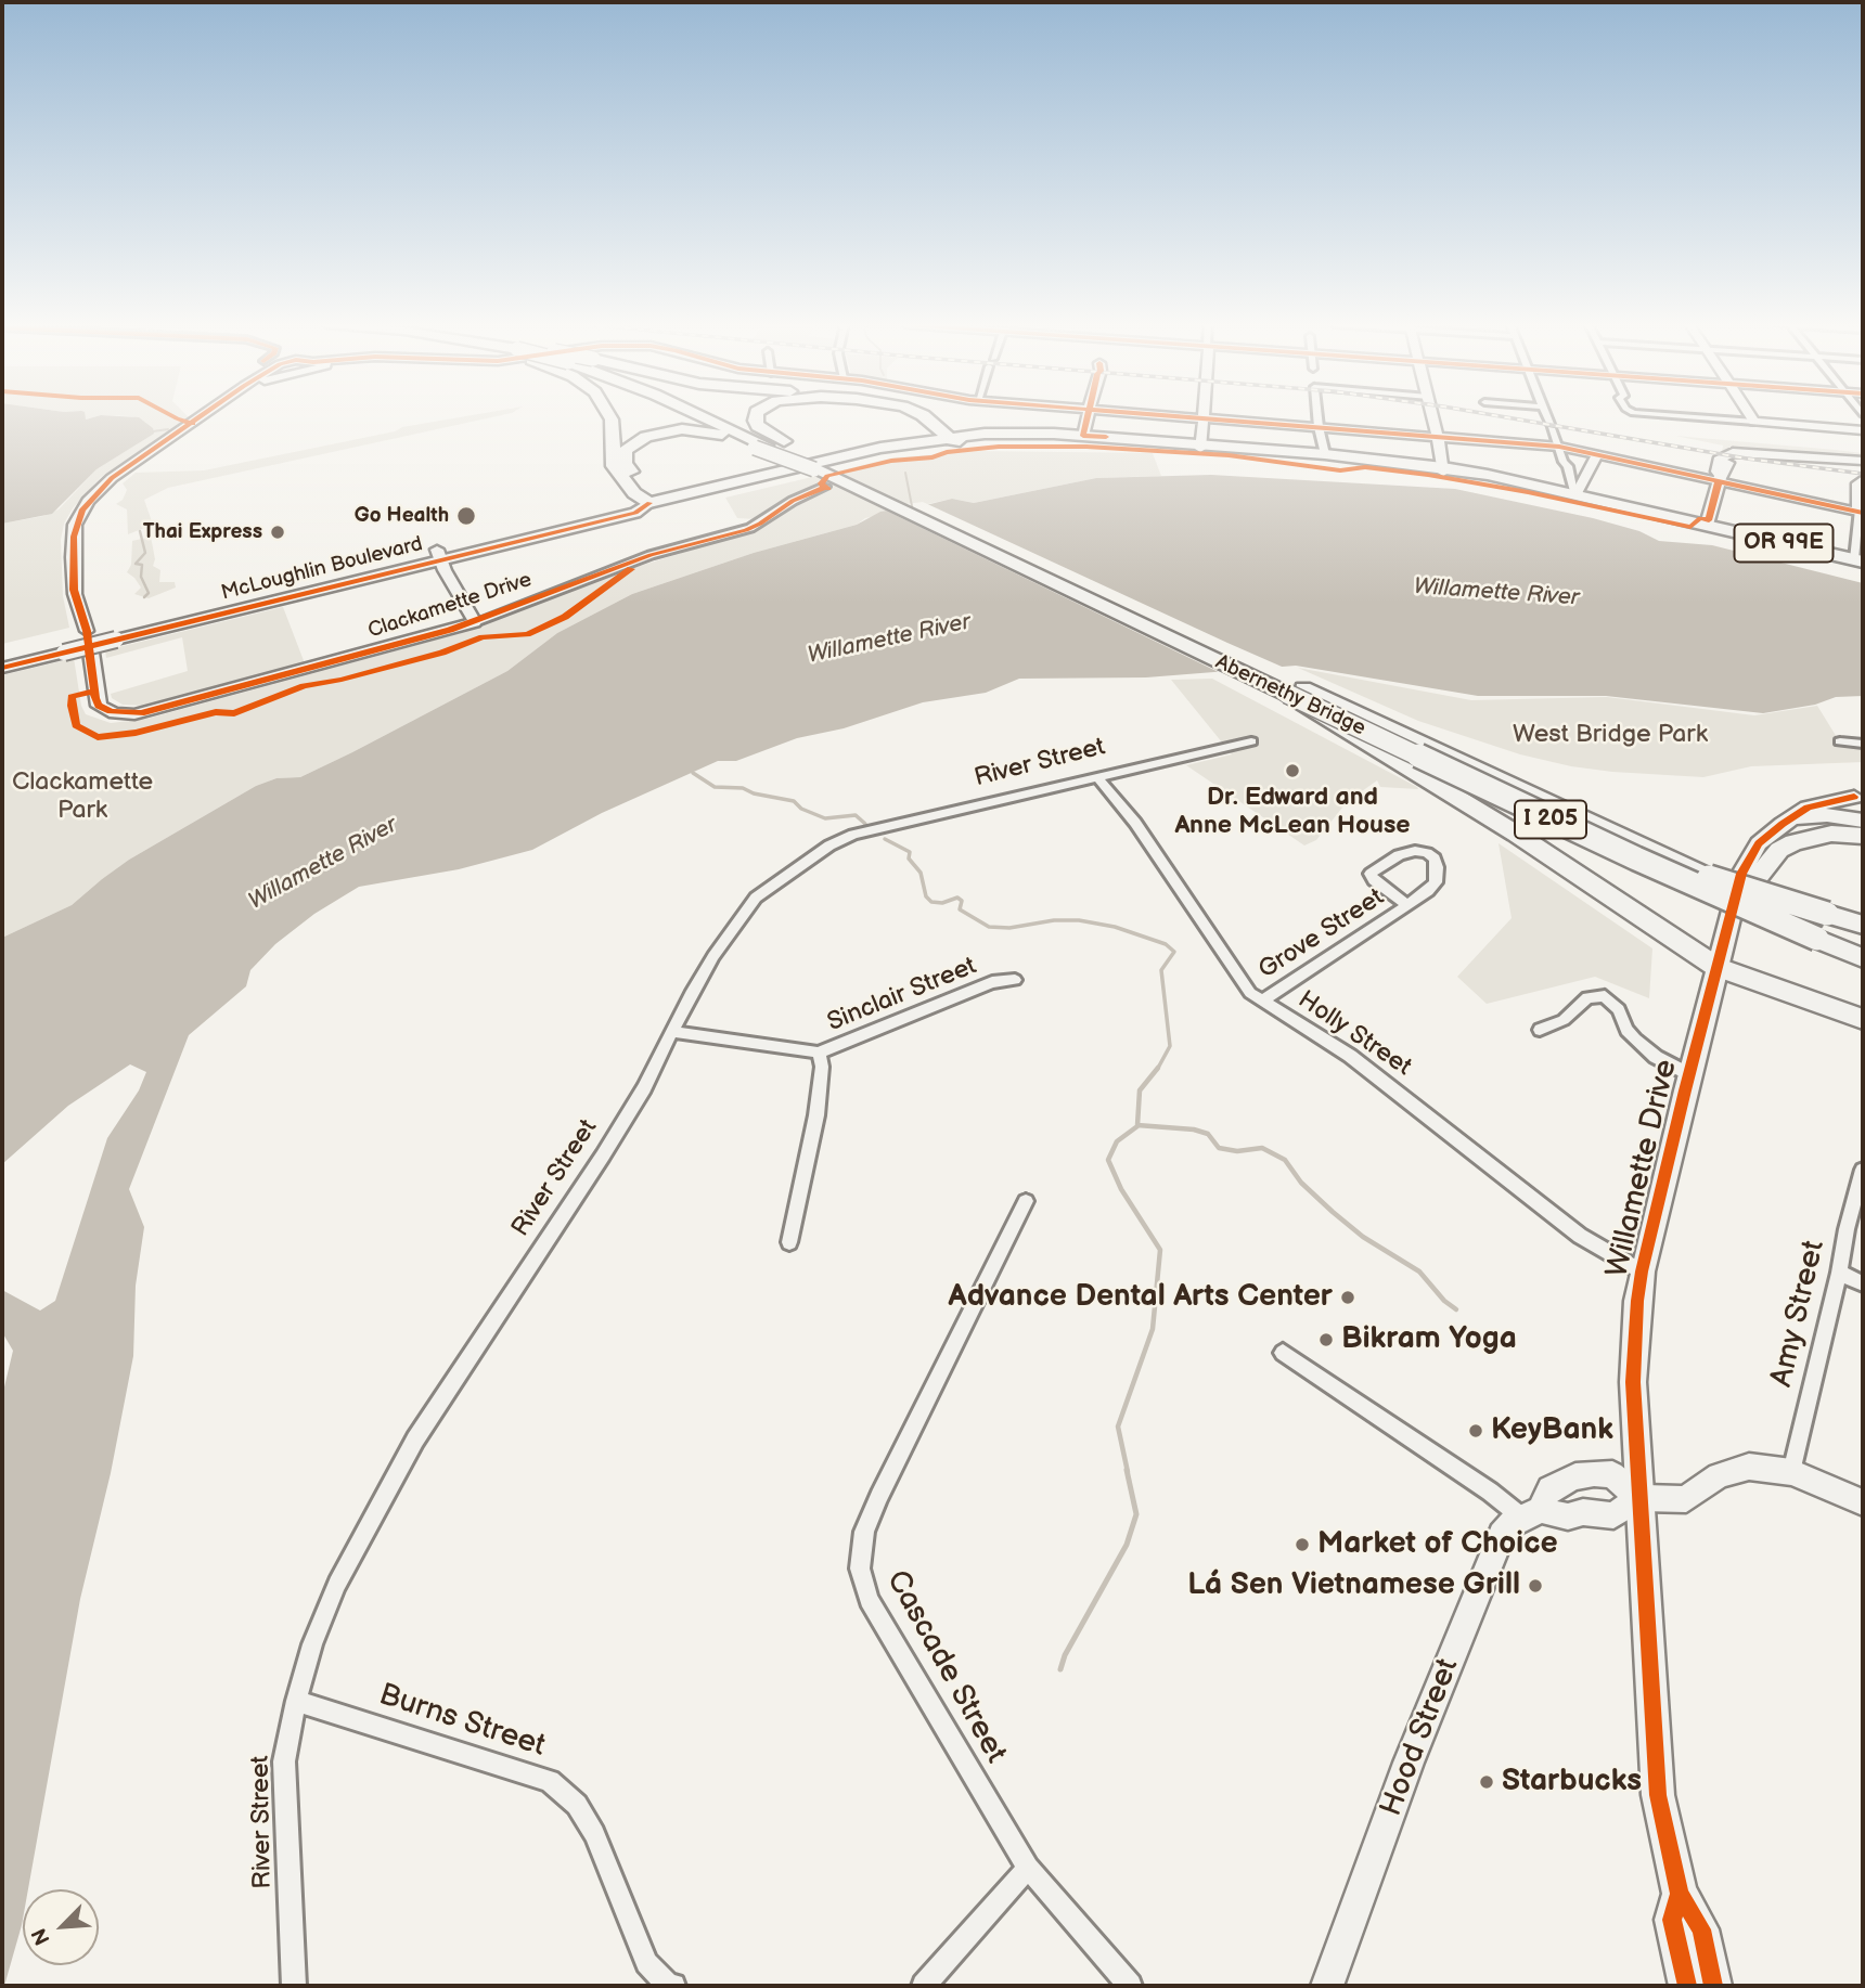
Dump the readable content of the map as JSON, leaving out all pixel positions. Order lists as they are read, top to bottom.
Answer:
{
  "streets": {
    "highway": [
      "OR 99E",
      "McLoughlin Boulevard",
      "Abernethy Bridge",
      "I 205"
    ],
    "main road": ["Willamette Drive"],
    "street": [
      "Clackamette Drive",
      "River Street",
      "Grove Street",
      "Sinclair Street",
      "Holly Street",
      "Amy Street",
      "Cascade Street",
      "Burns Street",
      "Hood Street"
    ]
  },
  "crossings": [
    ["Clackamette Drive", "Abernethy Bridge"],
    ["Abernethy Bridge", "I 205"],
    ["River Street", "Holly Street"],
    ["River Street", "Burns Street"],
    ["Grove Street", "Holly Street"],
    ["Holly Street", "Willamette Drive"],
    ["Willamette Drive", "Hood Street"]
  ],
  "water": ["Willamette River"],
  "parks": ["West Bridge Park", "Clackamette Park"],
  "places": [
    "Go Health",
    "Thai Express",
    "Dr. Edward and Anne McLean House",
    "Advance Dental Arts Center",
    "Bikram Yoga",
    "KeyBank",
    "Market of Choice",
    "Lá Sen Vietnamese Grill",
    "Starbucks"
  ],
  "north": "bottom left"
}
